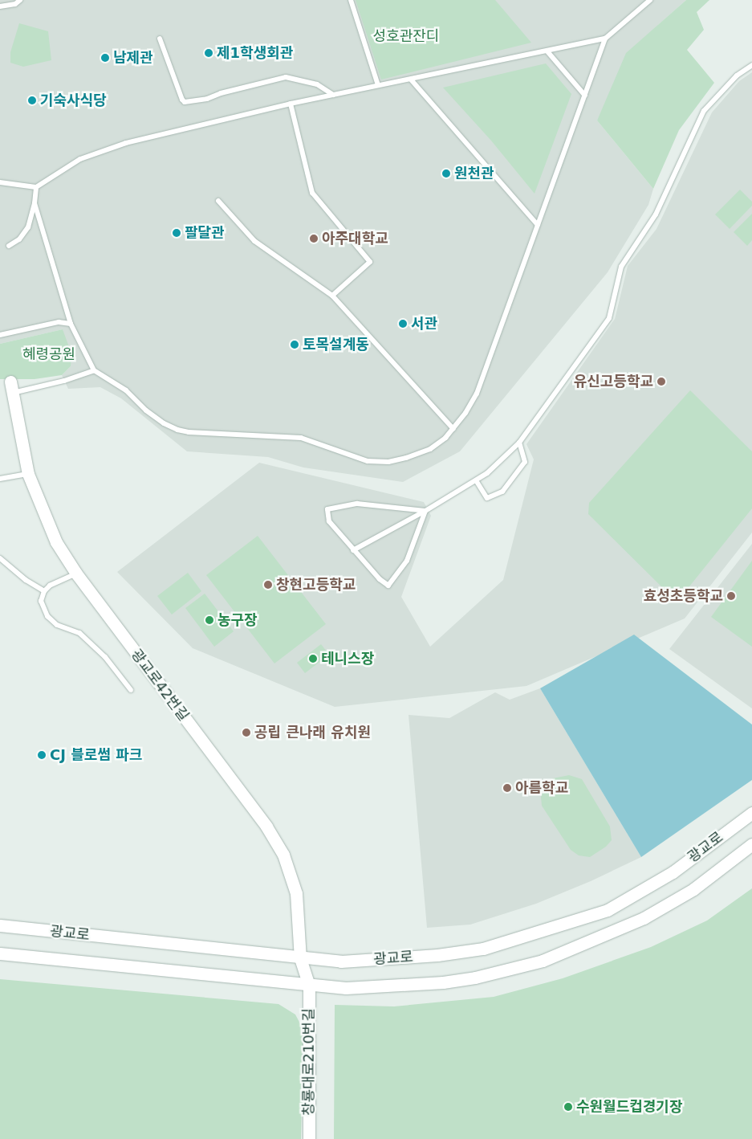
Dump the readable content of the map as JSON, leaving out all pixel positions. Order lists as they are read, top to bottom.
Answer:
{
  "streets": {
    "main road": ["광교로42번길", "광교로", "창룡대로210번길"]
  },
  "crossings": [
    ["광교로42번길", "광교로"],
    ["광교로42번길", "창룡대로210번길"],
    ["광교로", "창룡대로210번길"]
  ],
  "parks": ["성호관잔디", "혜령공원"],
  "places": [
    "제1학생회관",
    "남제관",
    "기숙사식당",
    "원천관",
    "팔달관",
    "아주대학교",
    "서관",
    "토목설계동",
    "유신고등학교",
    "창현고등학교",
    "효성초등학교",
    "농구장",
    "테니스장",
    "공립 큰나래 유치원",
    "CJ 블로썸 파크",
    "아름학교",
    "수원월드컵경기장"
  ]
}
